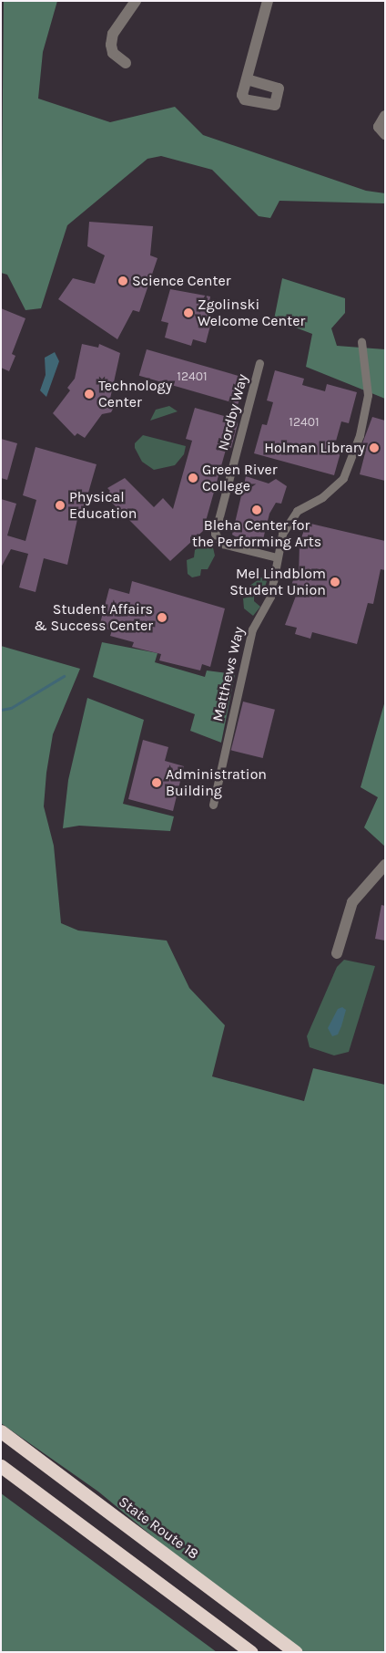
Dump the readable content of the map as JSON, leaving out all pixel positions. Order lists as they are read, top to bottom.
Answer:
{
  "streets": {
    "highway": ["State Route 18"],
    "street": ["Nordby Way", "Matthews Way"]
  },
  "crossings": [
    ["Nordby Way", "Matthews Way"]
  ],
  "places": [
    "Science Center",
    "Zgolinski Welcome Center",
    "Technology Center",
    "Holman Library",
    "Green River College",
    "Physical Education",
    "Bleha Center for the Performing Arts",
    "Mel Lindblom Student Union",
    "Student Affairs & Success Center",
    "Administration Building"
  ],
  "house_numbers": ["12401", "12401"]
}
